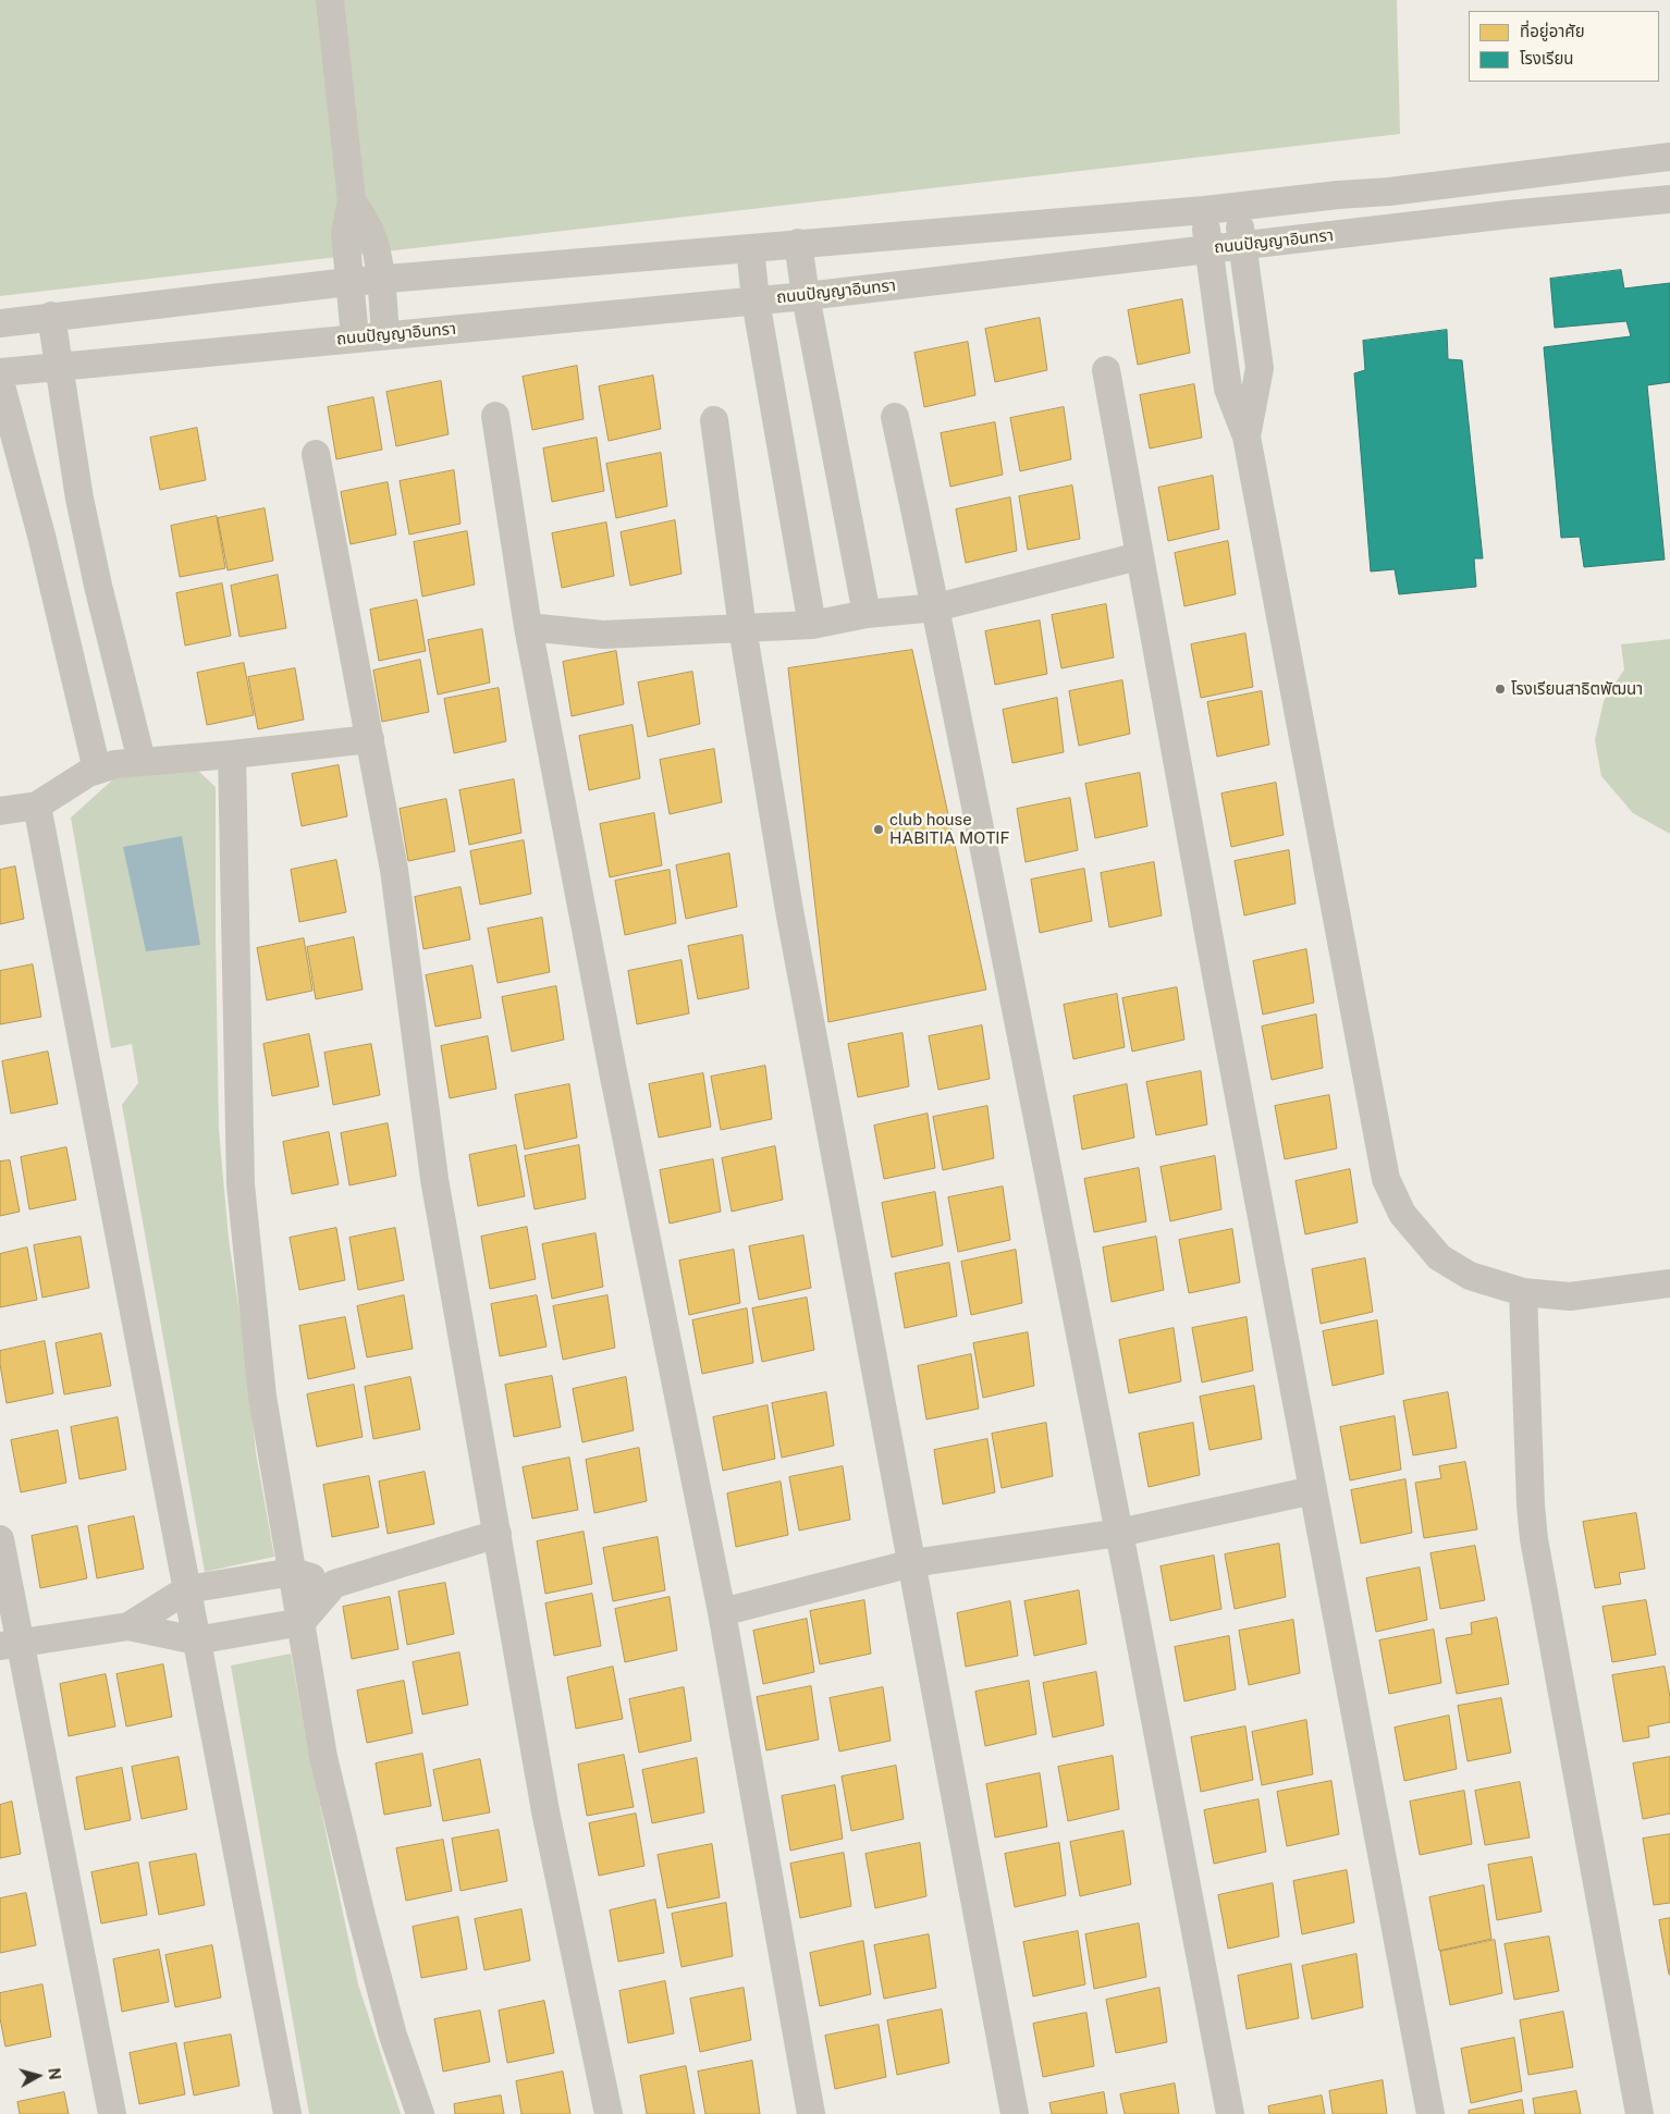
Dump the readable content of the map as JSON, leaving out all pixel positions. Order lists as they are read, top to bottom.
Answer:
{
  "streets": {
    "street": ["ถนนปัญญาอินทรา"]
  },
  "places": ["โรงเรียนสาธิตพัฒนา", "club house HABITIA MOTIF"],
  "legend": ["ที่อยู่อาศัย", "โรงเรียน"],
  "north": "right"
}
